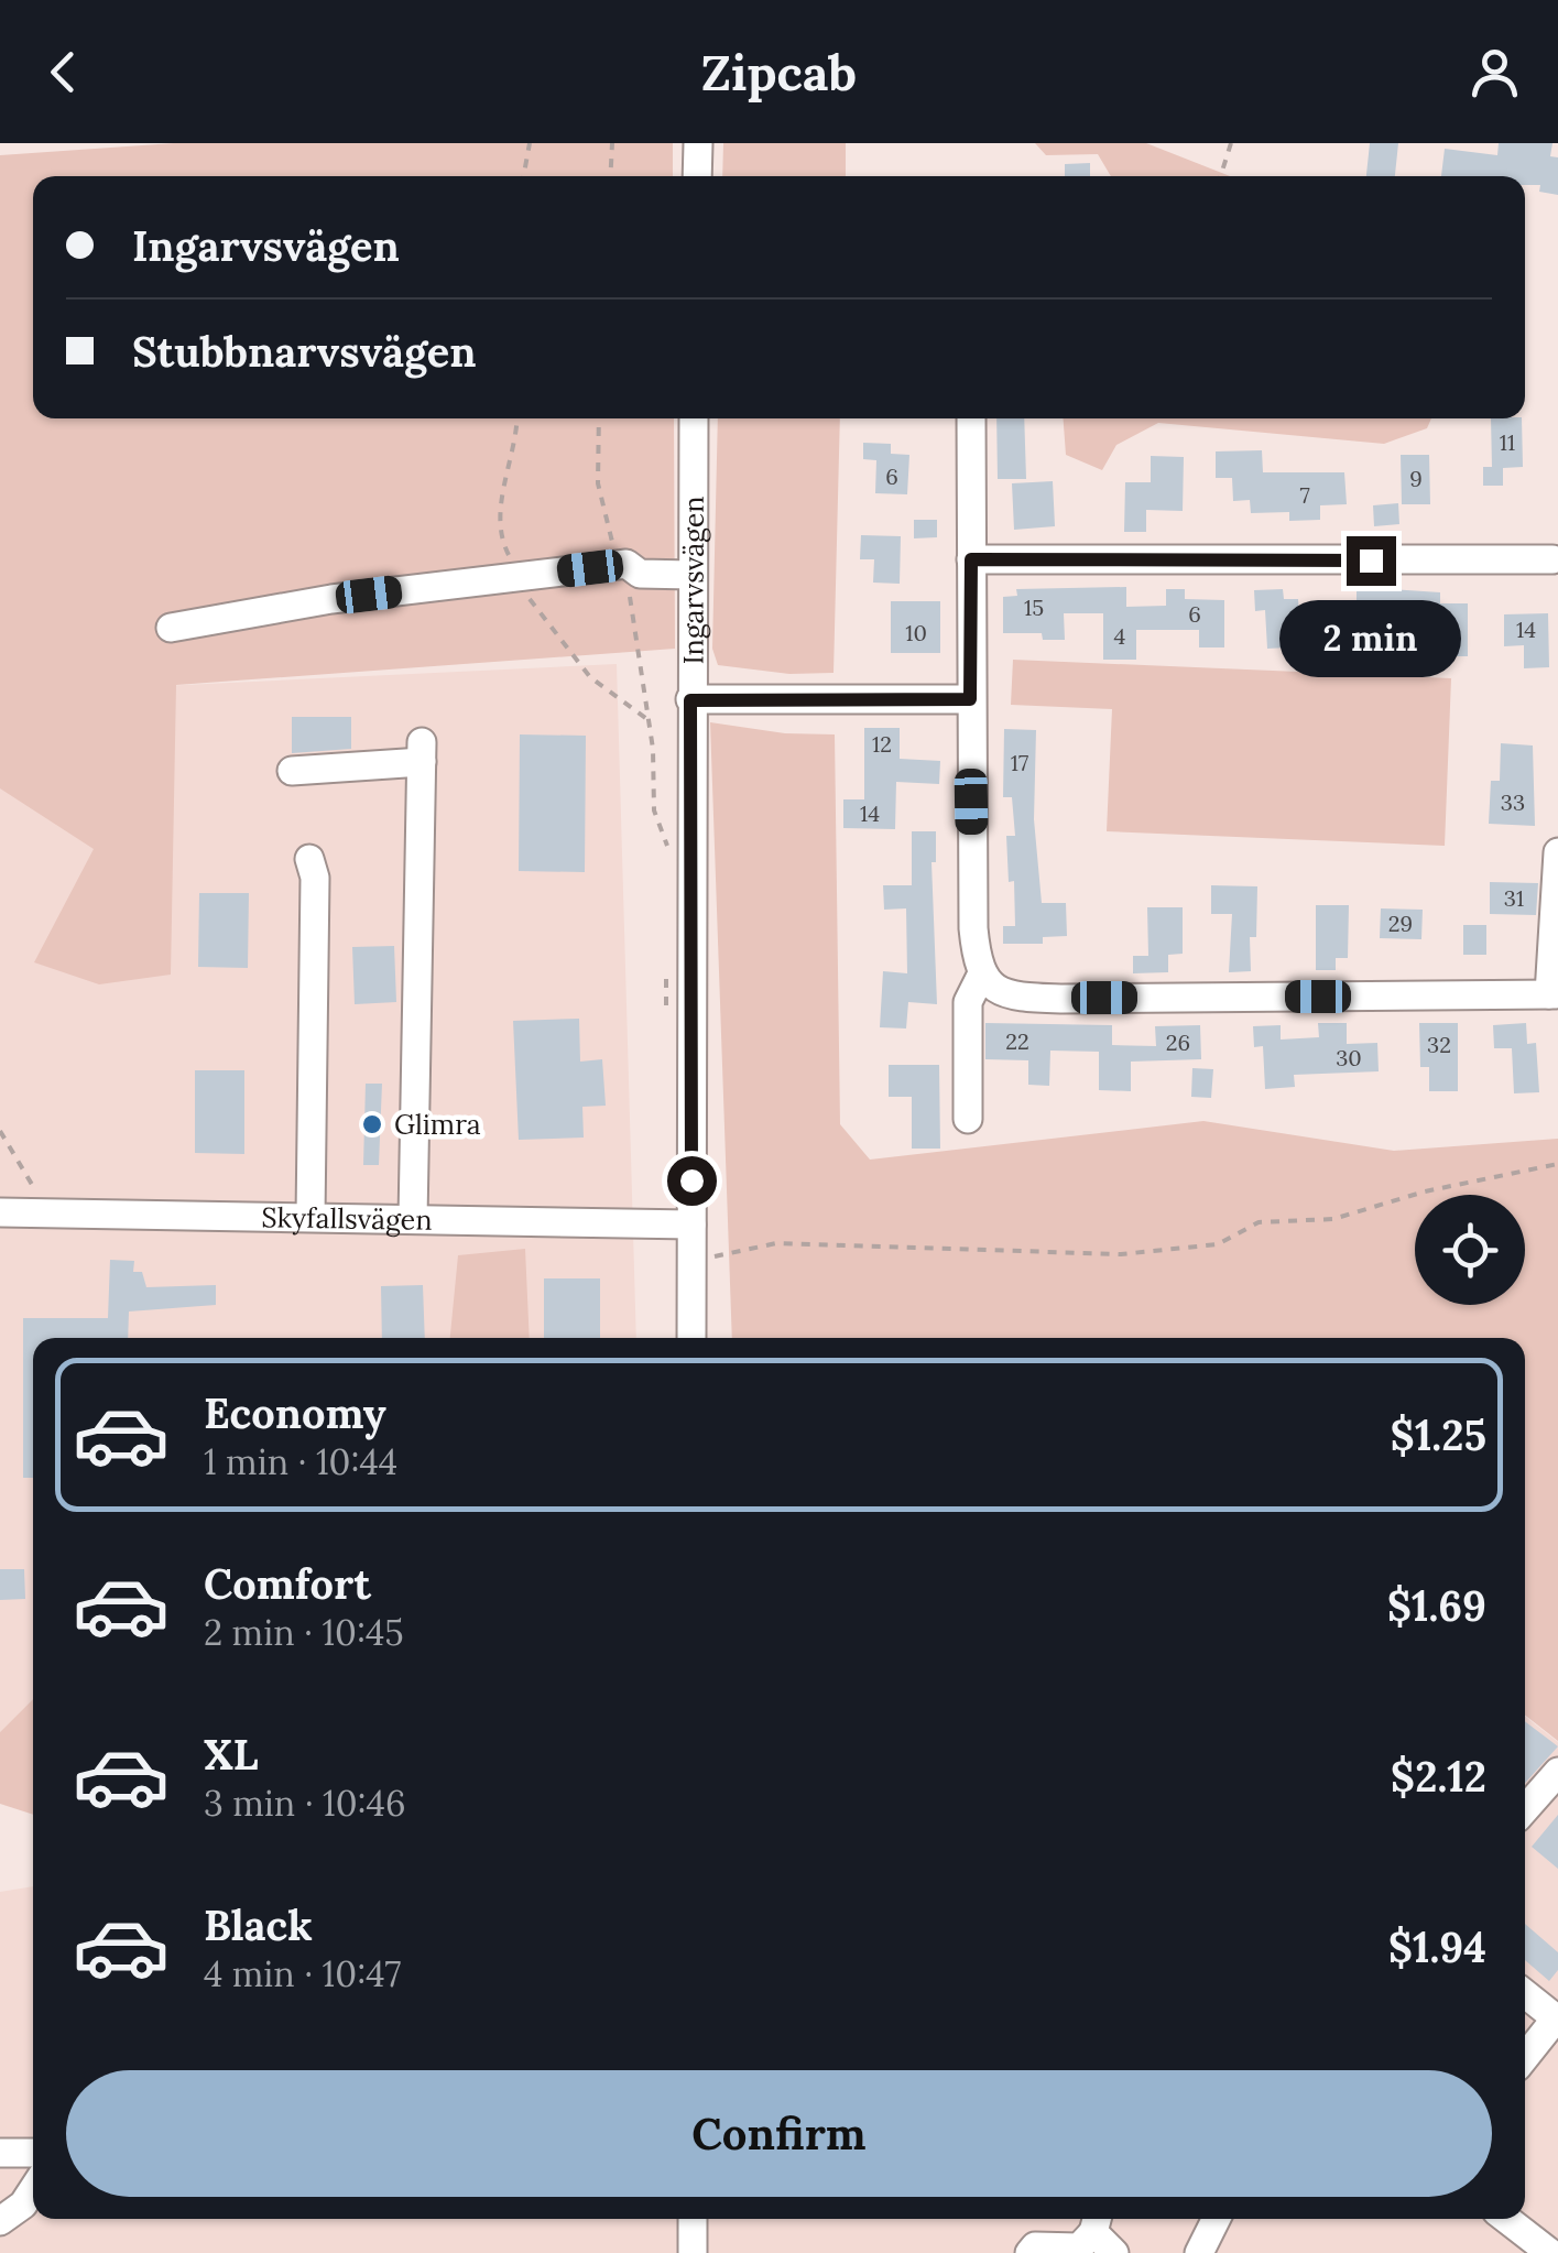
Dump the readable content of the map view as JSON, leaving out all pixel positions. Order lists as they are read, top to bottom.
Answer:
{
  "streets": {
    "street": ["Ingarvsvägen", "Skyfallsvägen"]
  },
  "crossings": [
    ["Ingarvsvägen", "Skyfallsvägen"]
  ],
  "places": ["Glimra"],
  "house_numbers": [
    "11",
    "6",
    "9",
    "7",
    "15",
    "6",
    "14",
    "10",
    "4",
    "12",
    "17",
    "33",
    "14",
    "31",
    "29",
    "22",
    "26",
    "32",
    "30"
  ],
  "page": {
    "header": "Zipcab",
    "banner": ["Ingarvsvägen", "Stubbnarvsvägen"],
    "bubble": "2 min",
    "list": [
      {
        "name": "Economy",
        "note": "1 min · 10:44",
        "value": "$1.25"
      },
      {
        "name": "Comfort",
        "note": "2 min · 10:45",
        "value": "$1.69"
      },
      {
        "name": "XL",
        "note": "3 min · 10:46",
        "value": "$2.12"
      },
      {
        "name": "Black",
        "note": "4 min · 10:47",
        "value": "$1.94"
      }
    ],
    "buttons": "Confirm"
  }
}
